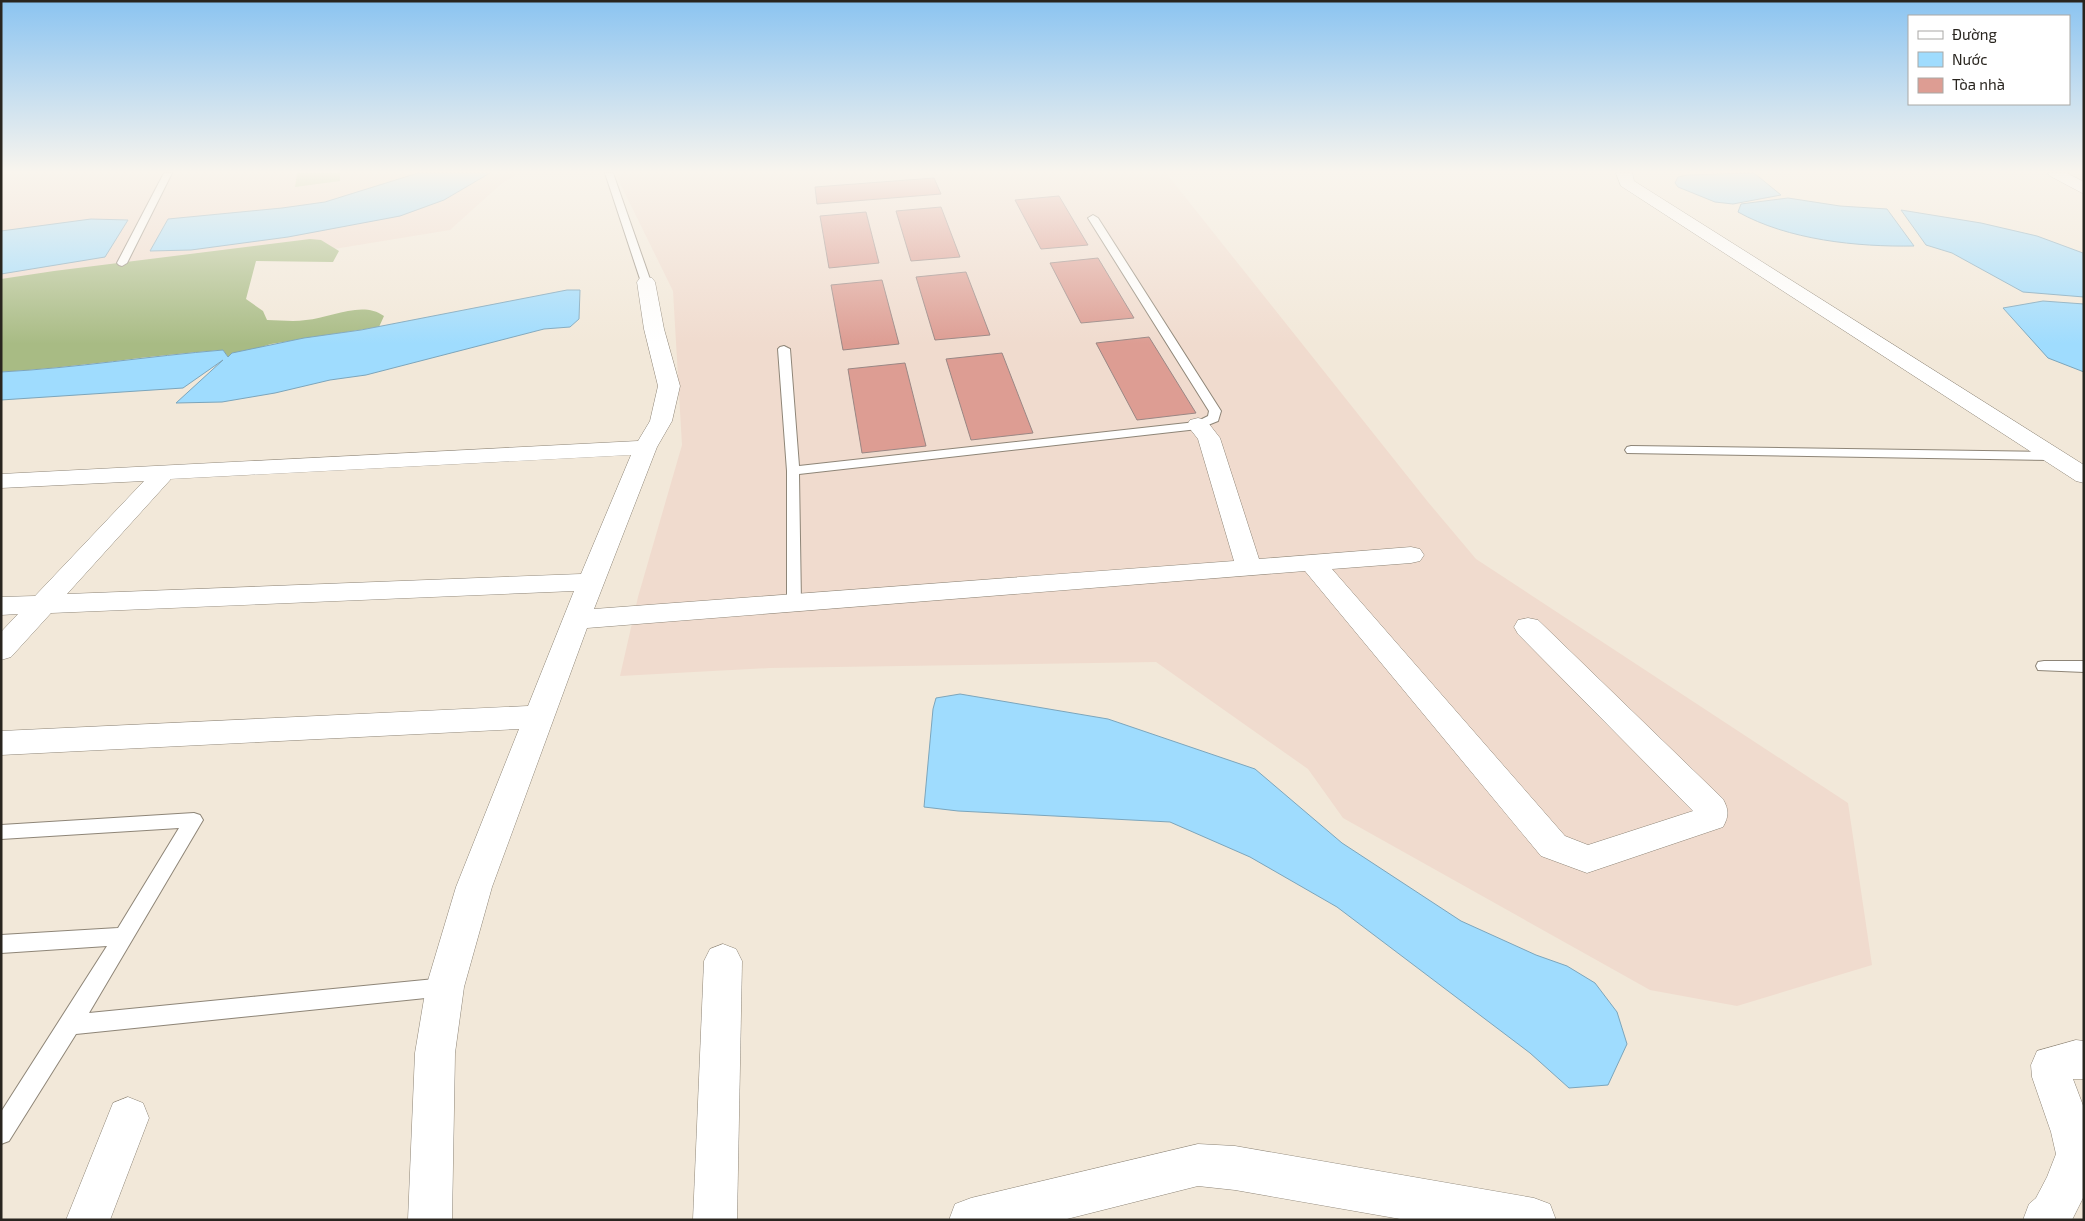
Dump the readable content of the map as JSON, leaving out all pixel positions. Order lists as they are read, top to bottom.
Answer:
{
  "legend": ["Đường", "Nước", "Tòa nhà"]
}
